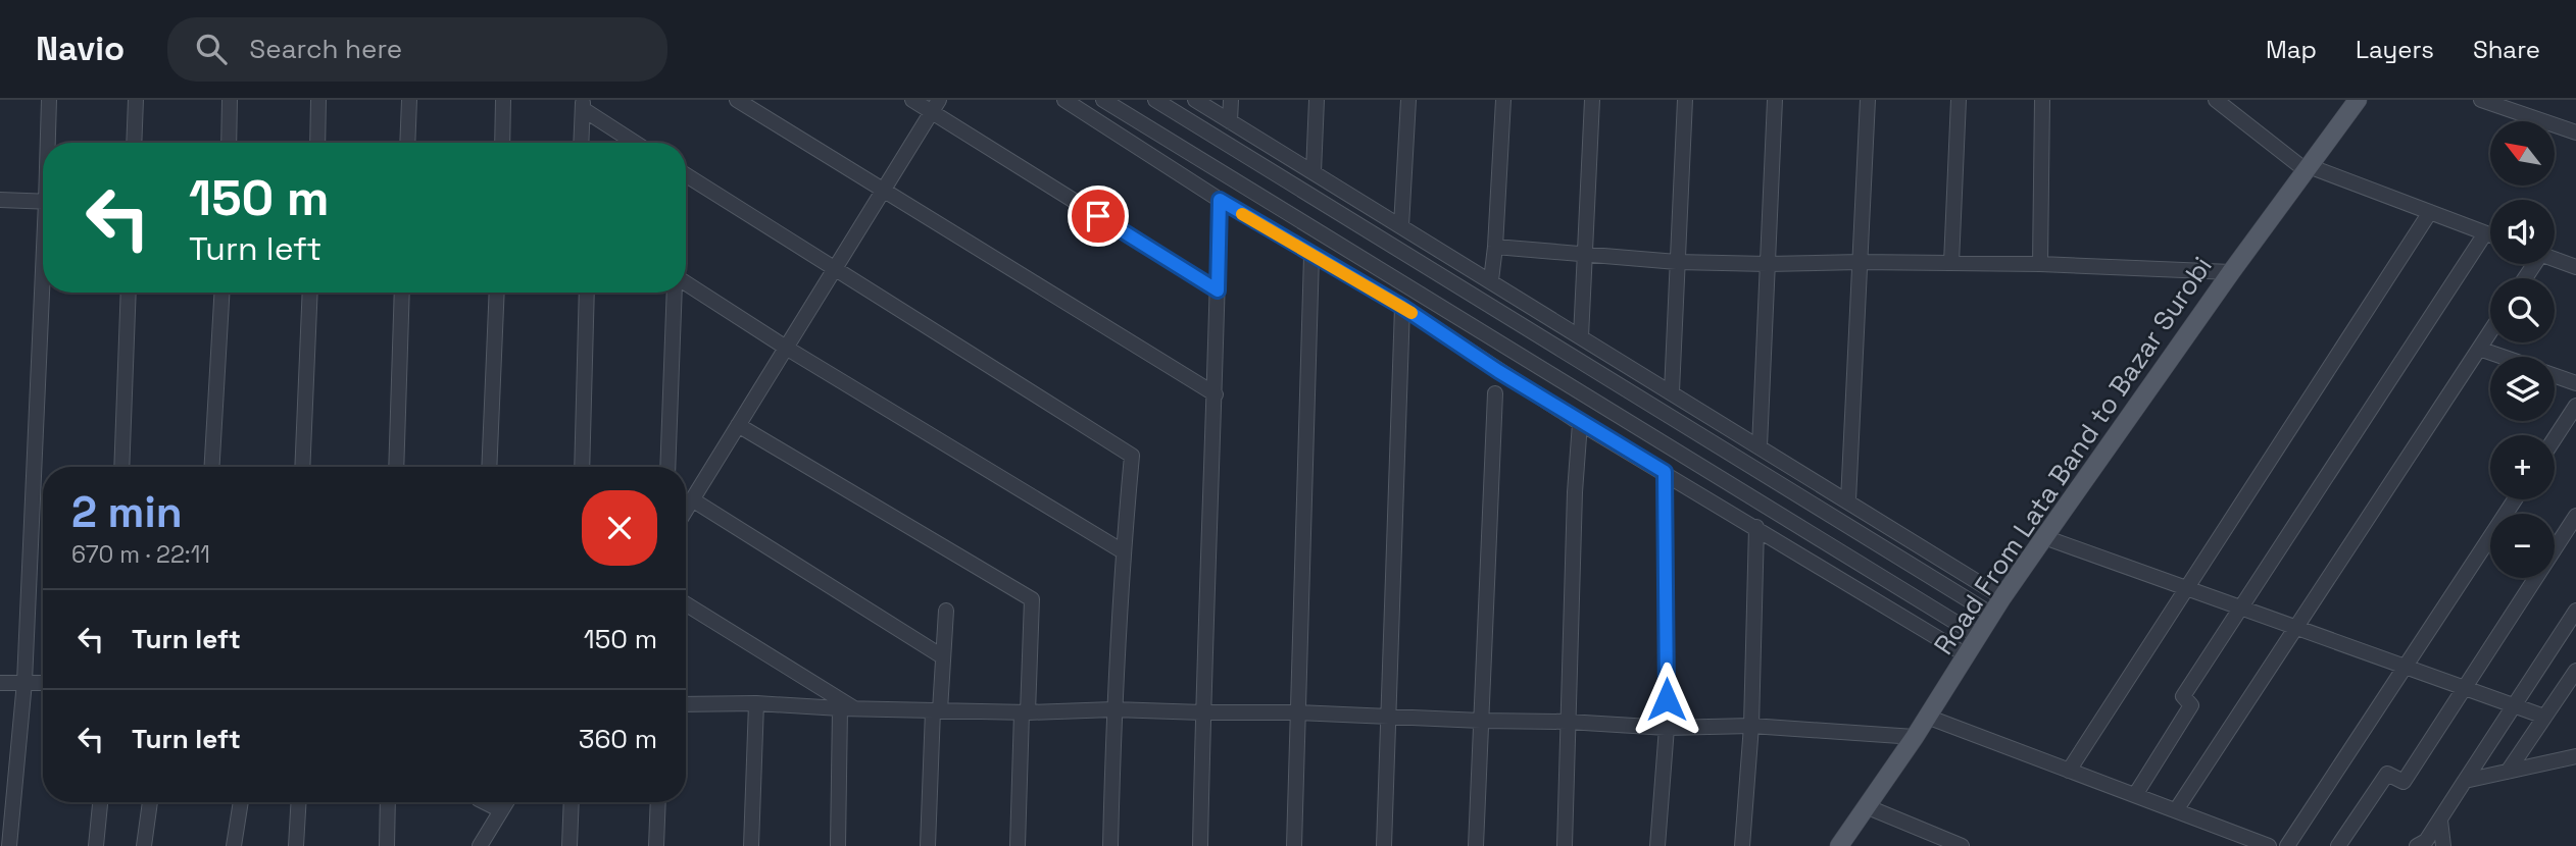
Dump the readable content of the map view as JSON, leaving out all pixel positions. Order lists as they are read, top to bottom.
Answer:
{
  "streets": {
    "main road": ["Road From Lata Band to Bazar Surobi"]
  },
  "north": "top left",
  "page": {
    "header": "Navio",
    "search": "Search here",
    "nav": ["Map", "Layers", "Share"],
    "map_buttons": ["+", "−"],
    "turn": ["150 m", "Turn left"],
    "heading": ["2 min", "670 m · 22:11"],
    "list": [
      {
        "name": "Turn left",
        "value": "150 m"
      },
      {
        "name": "Turn left",
        "value": "360 m"
      }
    ]
  }
}
